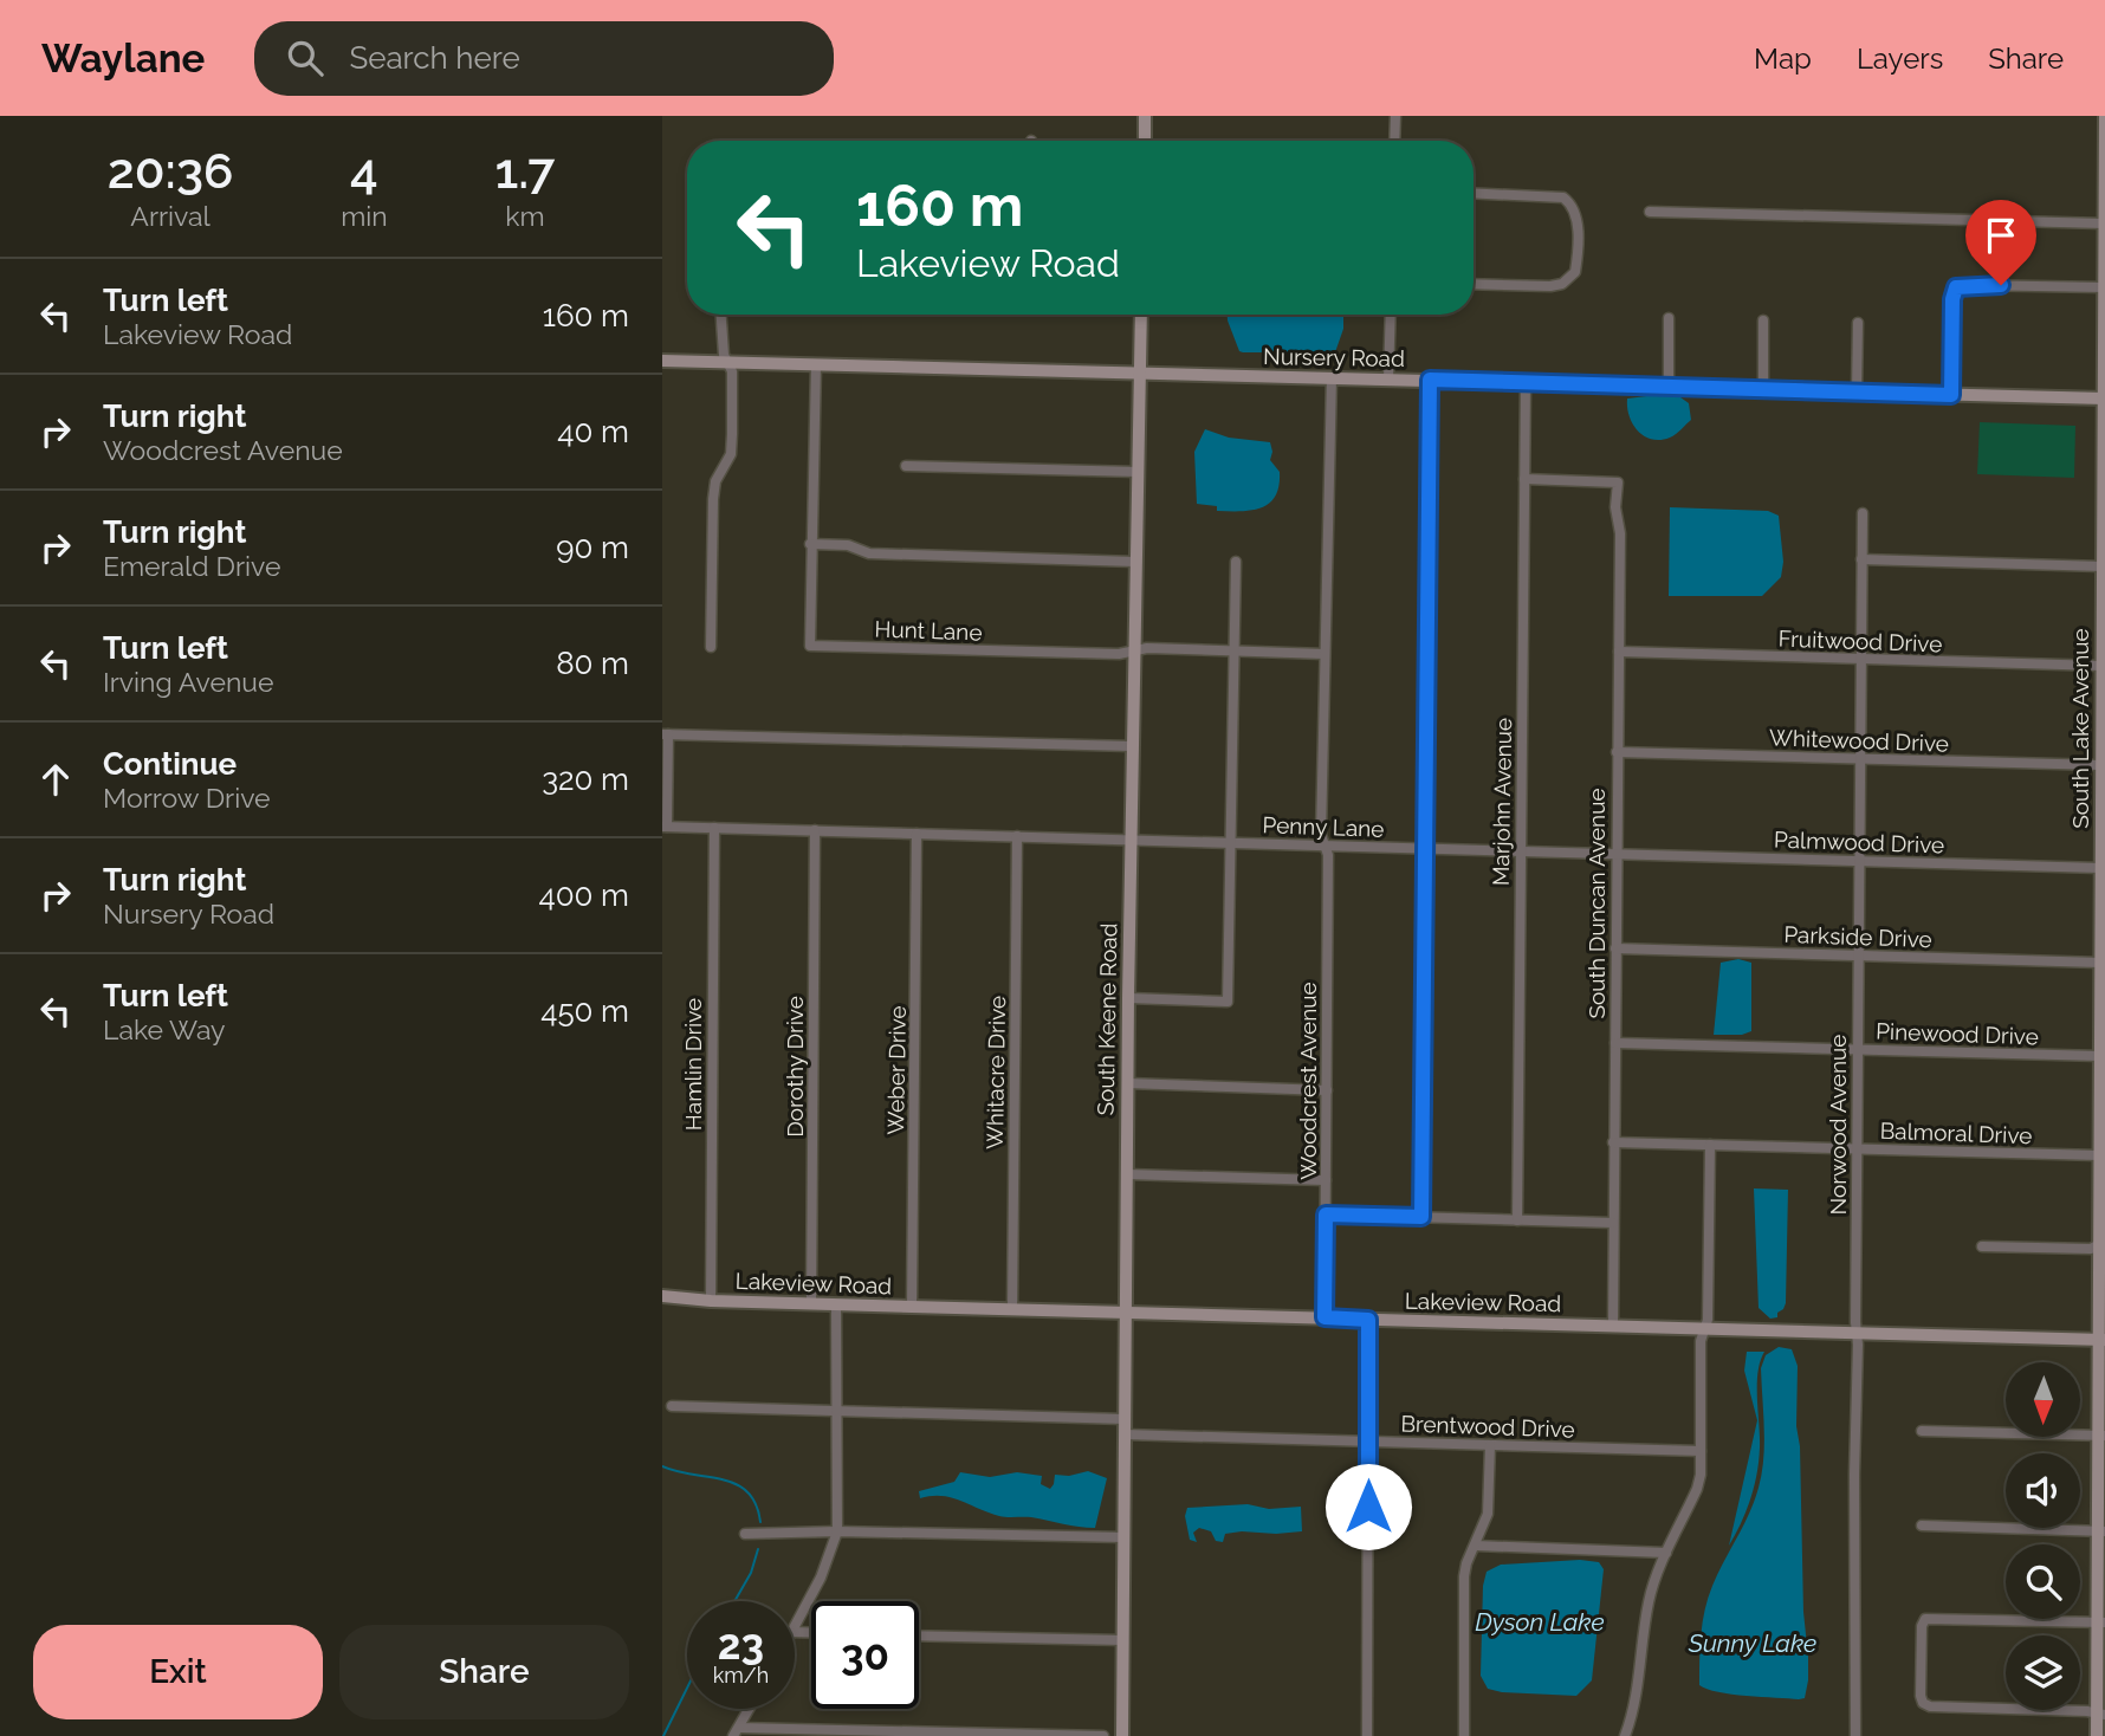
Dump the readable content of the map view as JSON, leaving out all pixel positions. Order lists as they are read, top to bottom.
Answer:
{
  "streets": {
    "street": [
      "Nursery Road",
      "Hunt Lane",
      "Fruitwood Drive",
      "South Lake Avenue",
      "Whitewood Drive",
      "Marjohn Avenue",
      "Penny Lane",
      "Palmwood Drive",
      "South Duncan Avenue",
      "Parkside Drive",
      "South Keene Road",
      "Pinewood Drive",
      "Hamlin Drive",
      "Dorothy Drive",
      "Weber Drive",
      "Whitacre Drive",
      "Woodcrest Avenue",
      "Norwood Avenue",
      "Balmoral Drive",
      "Lakeview Road",
      "Brentwood Drive"
    ]
  },
  "crossings": [
    ["Nursery Road", "Hunt Lane"],
    ["Nursery Road", "South Lake Avenue"],
    ["Nursery Road", "Marjohn Avenue"],
    ["Nursery Road", "South Keene Road"],
    ["Nursery Road", "Woodcrest Avenue"],
    ["Hunt Lane", "South Keene Road"],
    ["Hunt Lane", "Woodcrest Avenue"],
    ["Fruitwood Drive", "South Lake Avenue"],
    ["Fruitwood Drive", "South Duncan Avenue"],
    ["Fruitwood Drive", "Norwood Avenue"],
    ["South Lake Avenue", "Whitewood Drive"],
    ["South Lake Avenue", "Palmwood Drive"],
    ["South Lake Avenue", "Parkside Drive"],
    ["South Lake Avenue", "Pinewood Drive"],
    ["South Lake Avenue", "Balmoral Drive"],
    ["South Lake Avenue", "Lakeview Road"],
    ["Whitewood Drive", "South Duncan Avenue"],
    ["Whitewood Drive", "Norwood Avenue"],
    ["Marjohn Avenue", "Penny Lane"],
    ["Marjohn Avenue", "South Duncan Avenue"],
    ["Penny Lane", "Palmwood Drive"],
    ["Penny Lane", "South Duncan Avenue"],
    ["Penny Lane", "South Keene Road"],
    ["Penny Lane", "Hamlin Drive"],
    ["Penny Lane", "Dorothy Drive"],
    ["Penny Lane", "Weber Drive"],
    ["Penny Lane", "Whitacre Drive"],
    ["Penny Lane", "Woodcrest Avenue"],
    ["Palmwood Drive", "South Duncan Avenue"],
    ["Palmwood Drive", "Norwood Avenue"],
    ["South Duncan Avenue", "Parkside Drive"],
    ["South Duncan Avenue", "Pinewood Drive"],
    ["South Duncan Avenue", "Balmoral Drive"],
    ["South Duncan Avenue", "Lakeview Road"],
    ["Parkside Drive", "Norwood Avenue"],
    ["South Keene Road", "Lakeview Road"],
    ["South Keene Road", "Brentwood Drive"],
    ["Pinewood Drive", "Norwood Avenue"],
    ["Hamlin Drive", "Lakeview Road"],
    ["Dorothy Drive", "Lakeview Road"],
    ["Weber Drive", "Lakeview Road"],
    ["Whitacre Drive", "Lakeview Road"],
    ["Woodcrest Avenue", "Lakeview Road"],
    ["Norwood Avenue", "Balmoral Drive"],
    ["Norwood Avenue", "Lakeview Road"]
  ],
  "water": ["Dyson Lake", "Sunny Lake"],
  "north": "bottom",
  "page": {
    "header": "Waylane",
    "search": "Search here",
    "nav": ["Map", "Layers", "Share"],
    "eta": [
      "20:36",
      "Arrival",
      "4",
      "min",
      "1.7",
      "km"
    ],
    "turn": ["160 m", "Lakeview Road"],
    "list": [
      {
        "name": "Turn left",
        "note": "Lakeview Road",
        "value": "160 m"
      },
      {
        "name": "Turn right",
        "note": "Woodcrest Avenue",
        "value": "40 m"
      },
      {
        "name": "Turn right",
        "note": "Emerald Drive",
        "value": "90 m"
      },
      {
        "name": "Turn left",
        "note": "Irving Avenue",
        "value": "80 m"
      },
      {
        "name": "Continue",
        "note": "Morrow Drive",
        "value": "320 m"
      },
      {
        "name": "Turn right",
        "note": "Nursery Road",
        "value": "400 m"
      },
      {
        "name": "Turn left",
        "note": "Lake Way",
        "value": "450 m"
      }
    ],
    "speed": "23 km/h",
    "limit": "30",
    "buttons": ["Exit", "Share"]
  }
}
